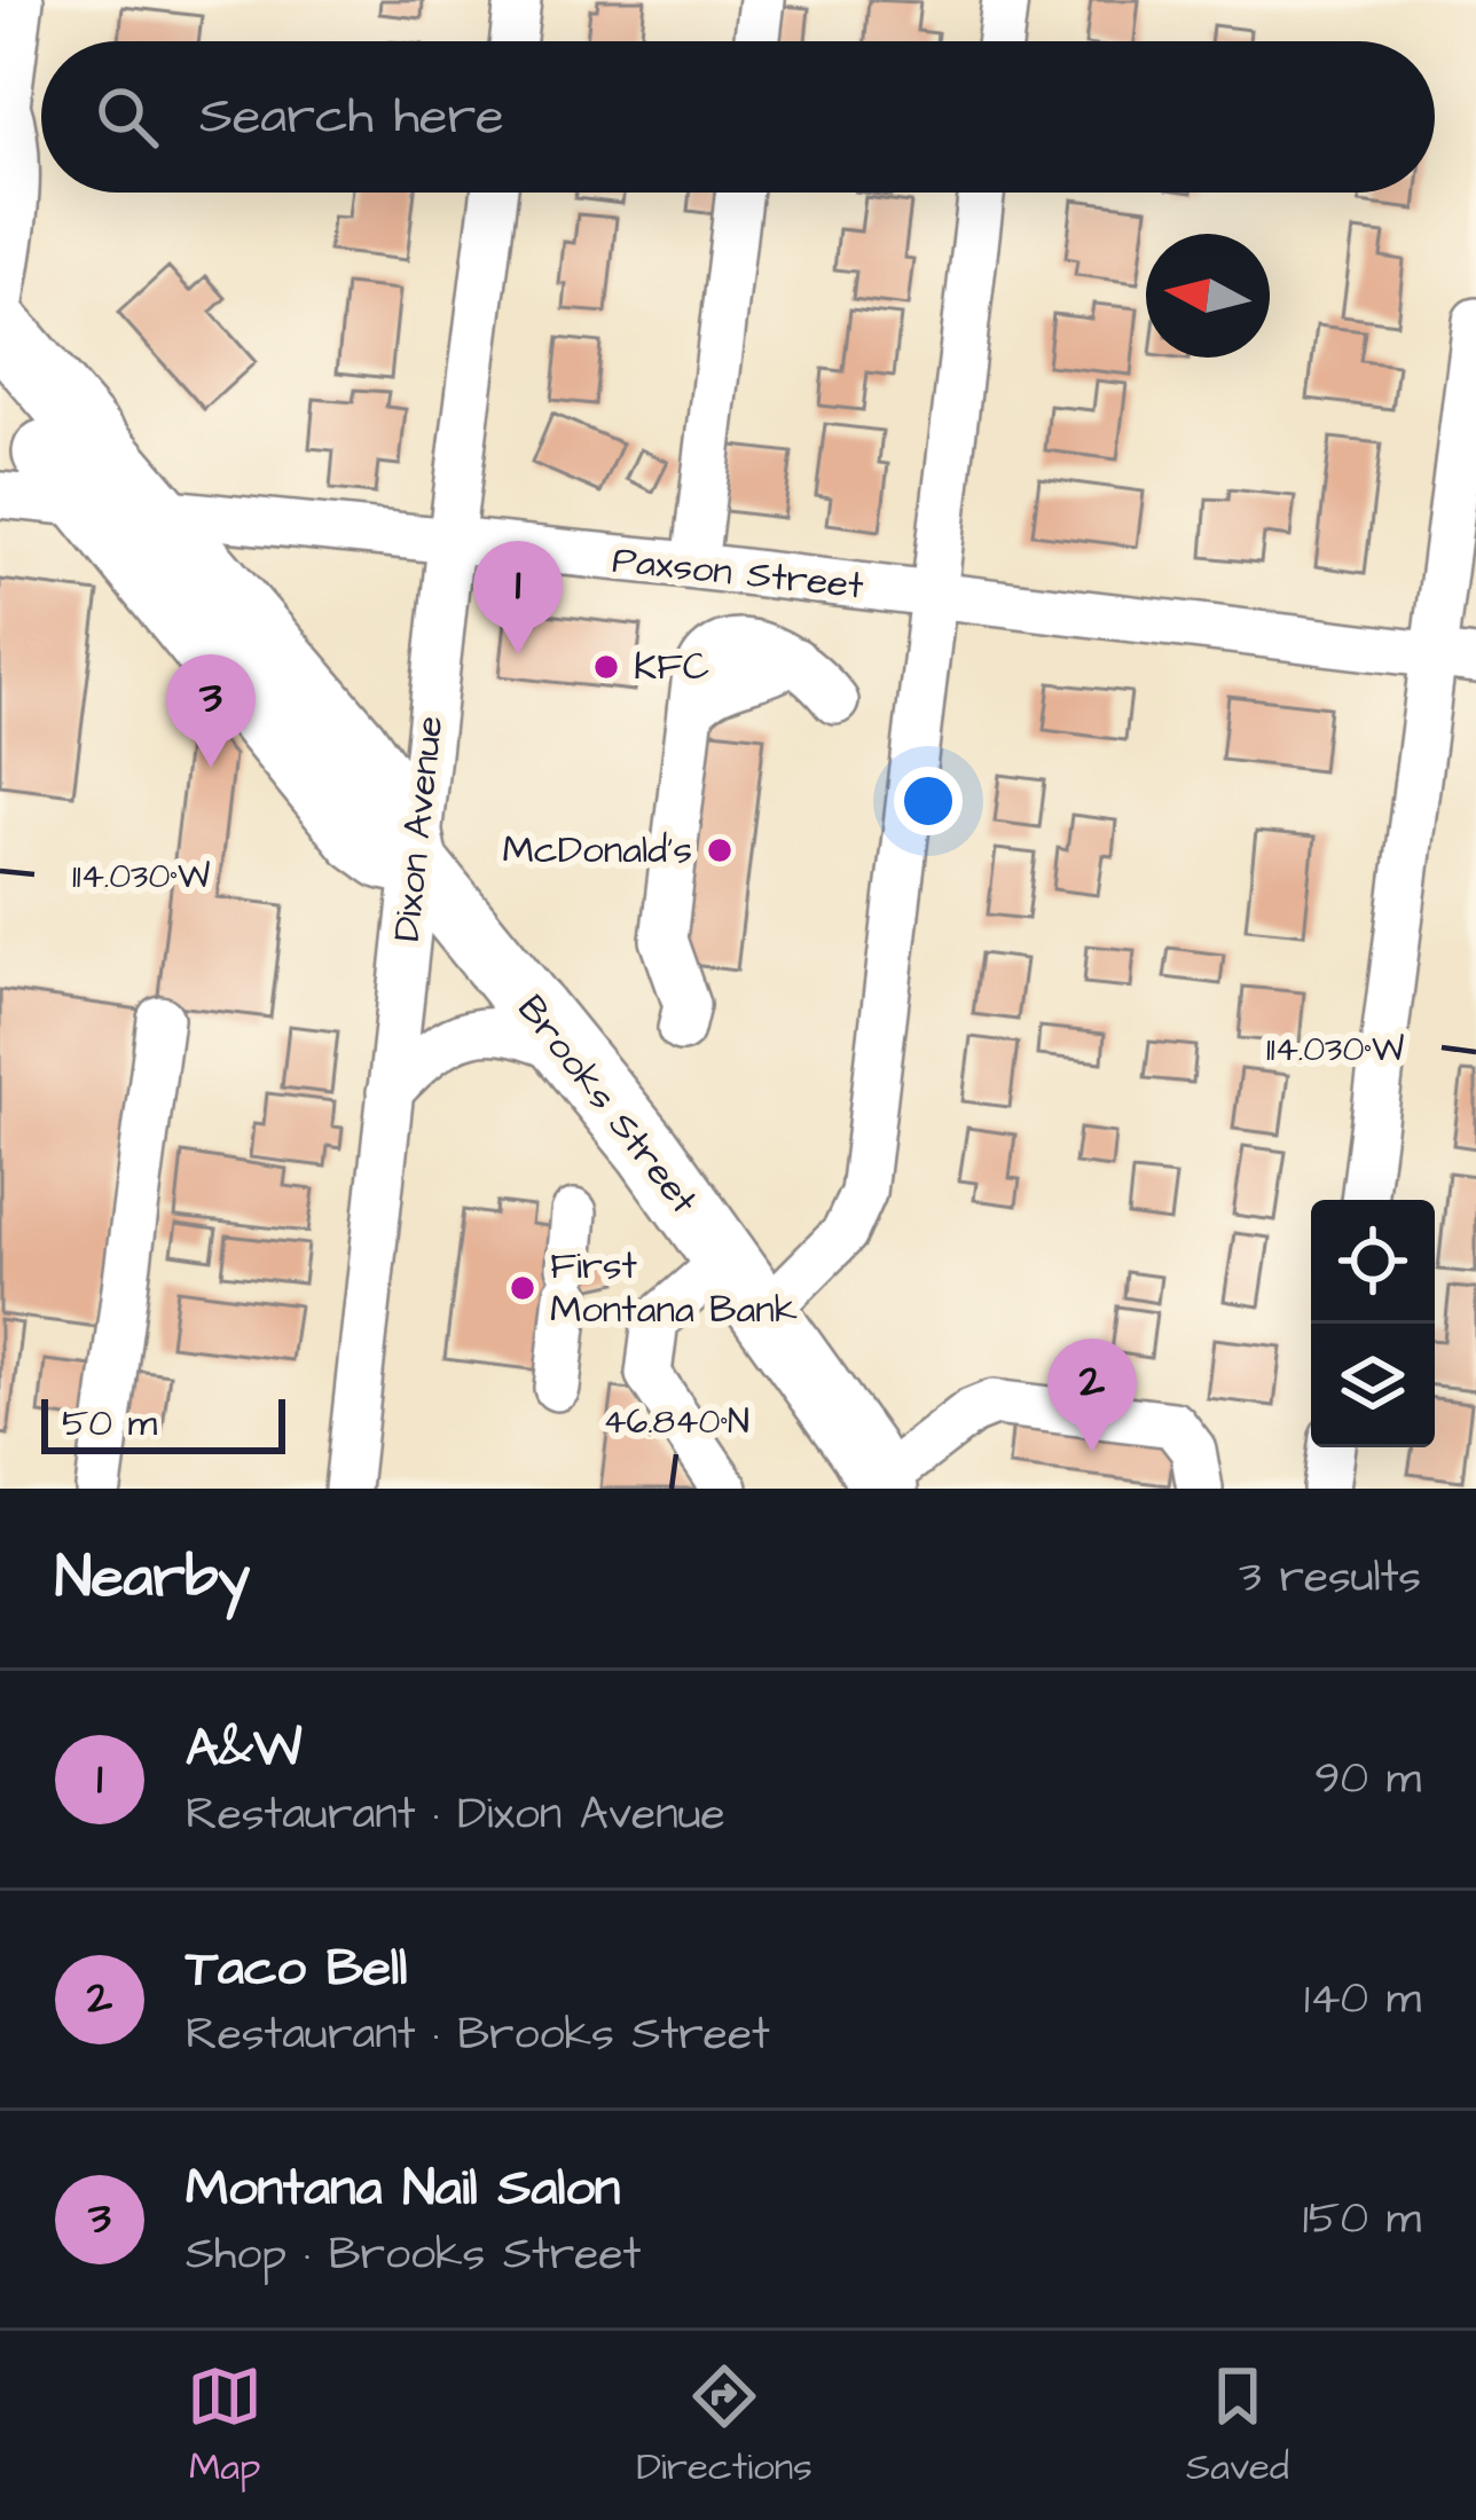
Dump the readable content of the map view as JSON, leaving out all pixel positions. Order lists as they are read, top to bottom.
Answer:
{
  "streets": {
    "highway": ["Brooks Street"],
    "street": ["Paxson Street", "Dixon Avenue"]
  },
  "crossings": [
    ["Paxson Street", "Dixon Avenue"],
    ["Paxson Street", "Brooks Street"],
    ["Dixon Avenue", "Brooks Street"]
  ],
  "places": ["KFC", "McDonald's", "First Montana Bank"],
  "scale_bar": "50 m",
  "north": "left",
  "page": {
    "search": "Search here",
    "pins": ["1", "3", "2"],
    "scale": "50 m",
    "heading": ["Nearby", "3 results"],
    "list": [
      {
        "mark": "1",
        "name": "A&W",
        "note": "Restaurant · Dixon Avenue",
        "value": "90 m"
      },
      {
        "mark": "2",
        "name": "Taco Bell",
        "note": "Restaurant · Brooks Street",
        "value": "140 m"
      },
      {
        "mark": "3",
        "name": "Montana Nail Salon",
        "note": "Shop · Brooks Street",
        "value": "150 m"
      }
    ],
    "nav": ["Map", "Directions", "Saved"]
  },
  "coordinates": ["114.030°W", "46.840°N"]
}
